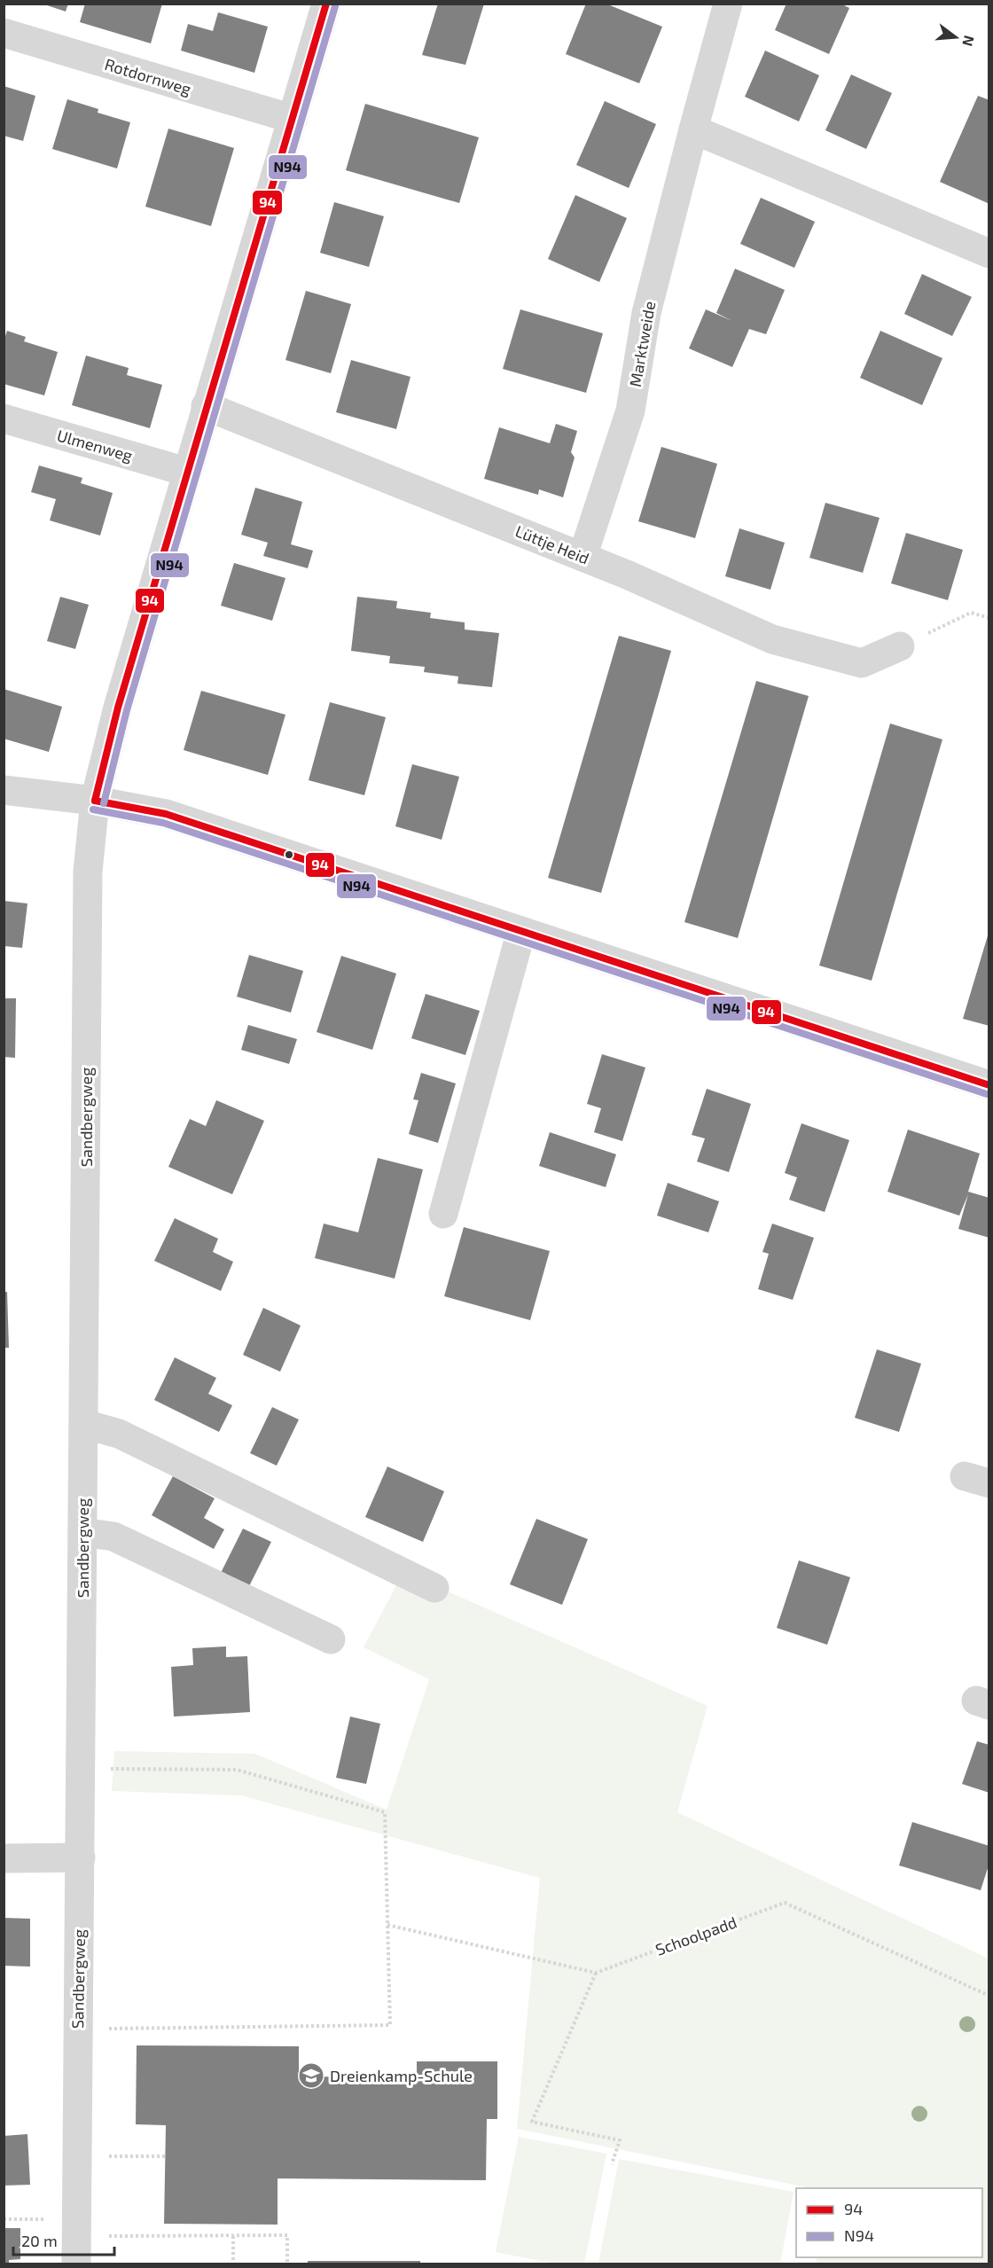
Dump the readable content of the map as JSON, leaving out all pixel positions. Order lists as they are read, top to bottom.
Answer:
{
  "streets": {
    "street": [
      "Rotdornweg",
      "Marktweide",
      "Ulmenweg",
      "Lüttje Heid",
      "Sandbergweg"
    ],
    "path": ["Schoolpadd"]
  },
  "crossings": [
    ["Rotdornweg", "Sandbergweg"],
    ["Marktweide", "Lüttje Heid"],
    ["Ulmenweg", "Sandbergweg"],
    ["Lüttje Heid", "Sandbergweg"]
  ],
  "places": {
    "school or university": ["Dreienkamp-Schule"]
  },
  "lines": ["transit line 94", "transit line N94"],
  "legend": ["94", "N94"],
  "scale_bar": "20 m",
  "north": "right"
}
